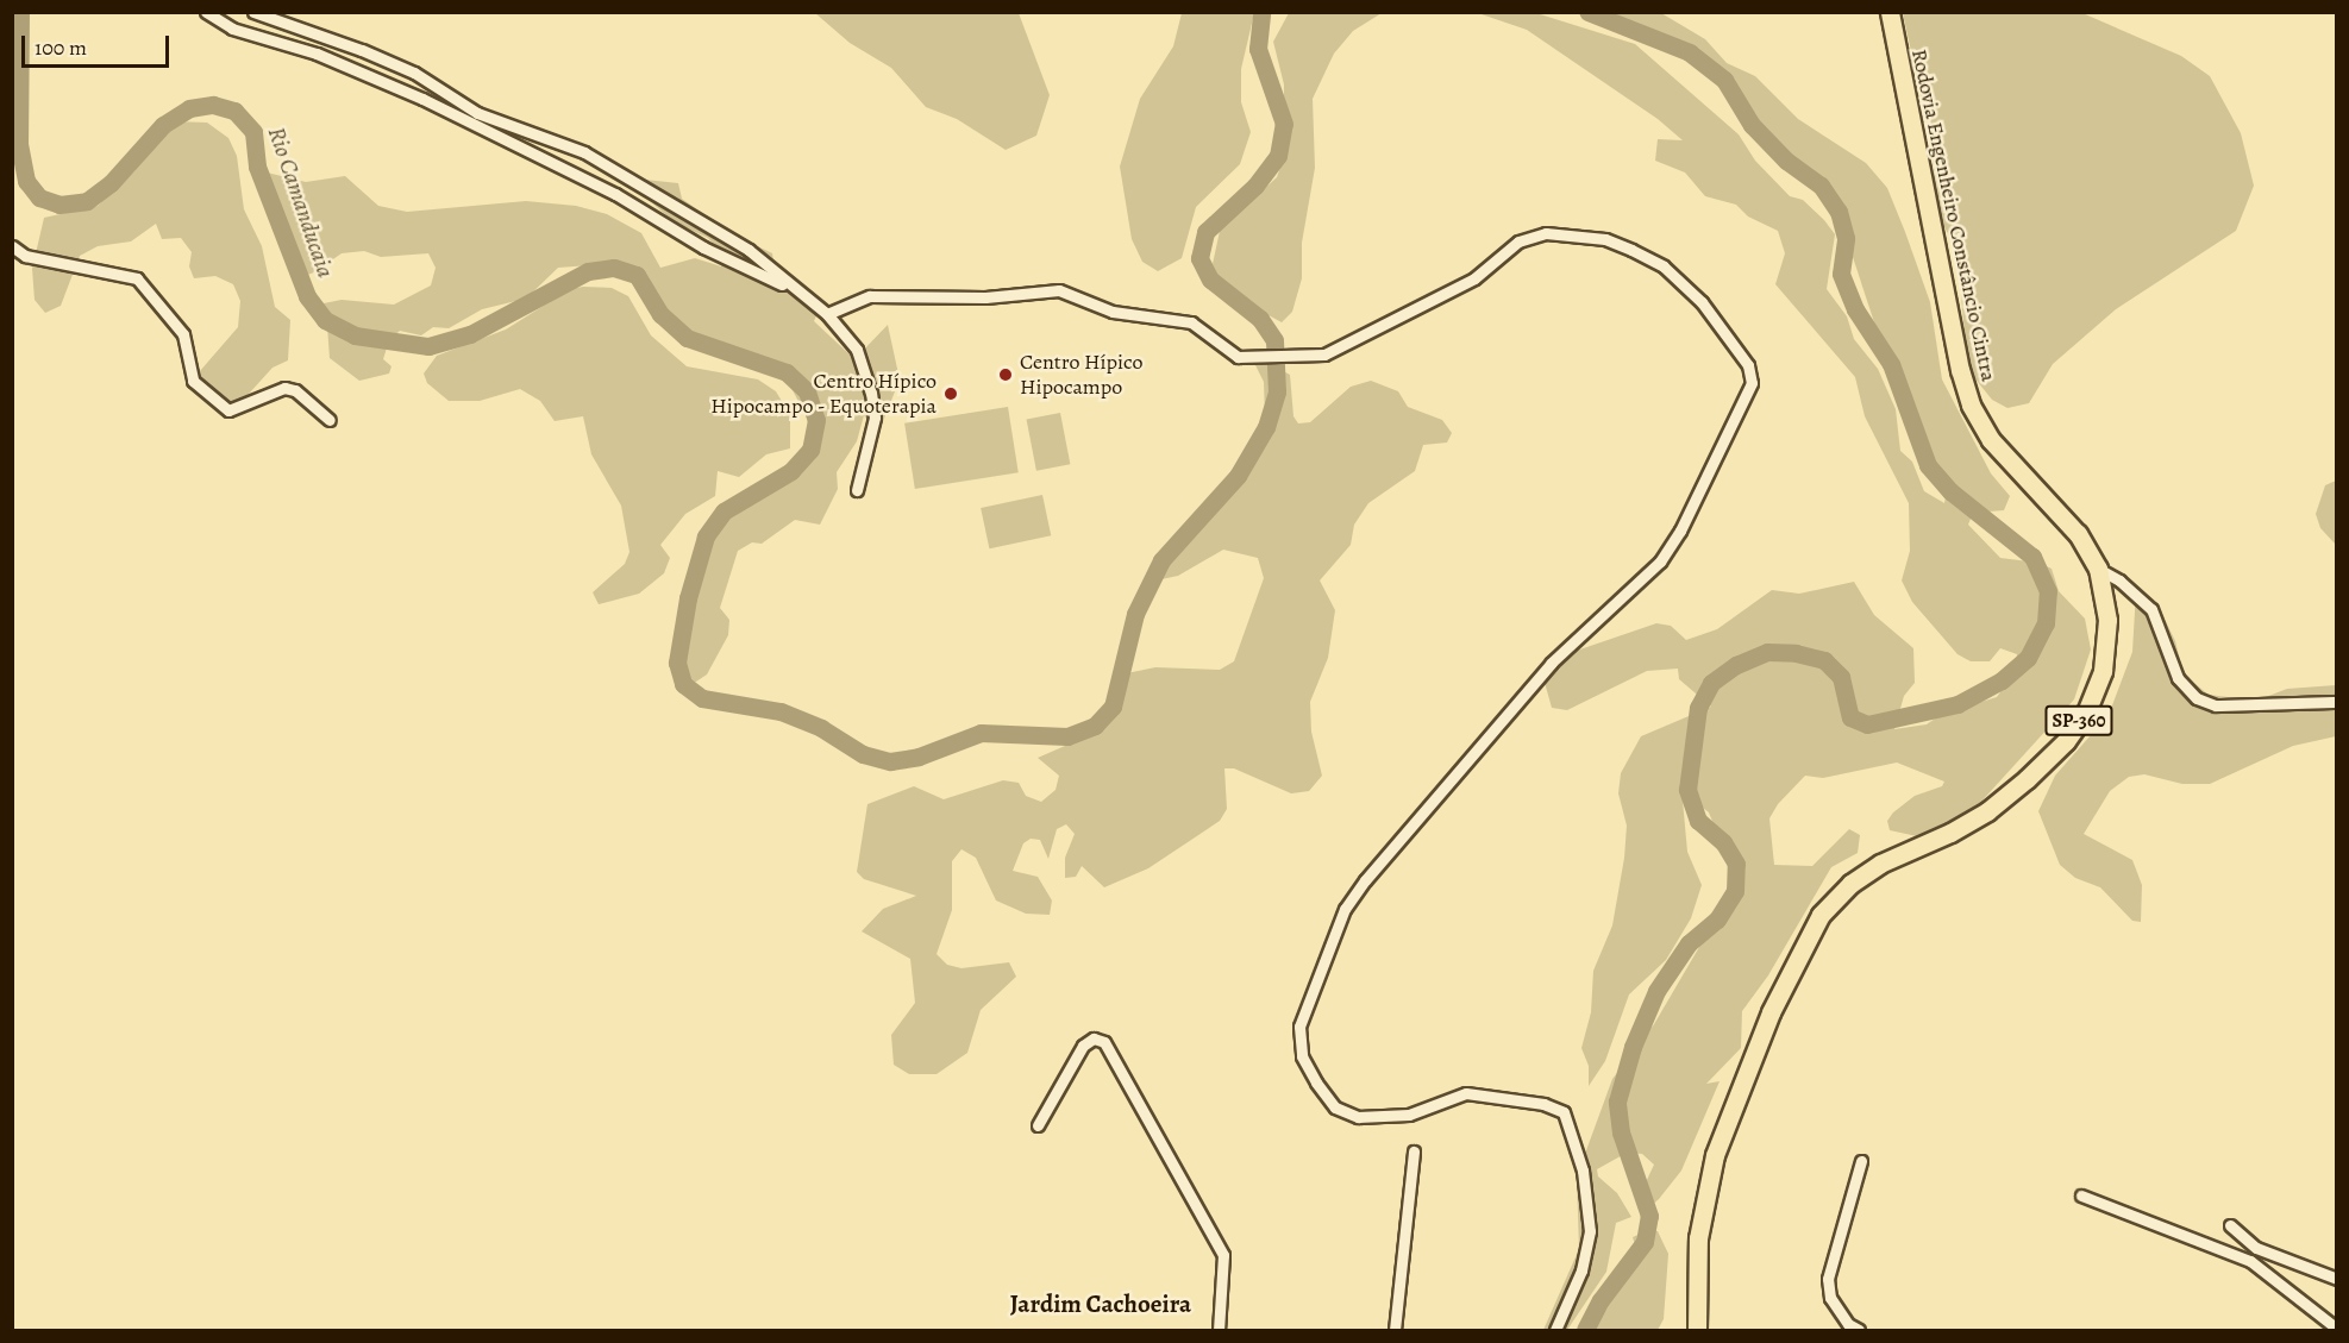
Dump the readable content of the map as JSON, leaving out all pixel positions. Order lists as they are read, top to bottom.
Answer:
{
  "streets": {
    "main road": ["Rodovia Engenheiro Constâncio Cintra", "SP-360"]
  },
  "districts": ["Jardim Cachoeira"],
  "water": ["Rio Camanducaia"],
  "places": ["Centro Hípico Hipocampo", "Centro Hípico Hipocampo - Equoterapia"],
  "scale_bar": "100 m"
}
